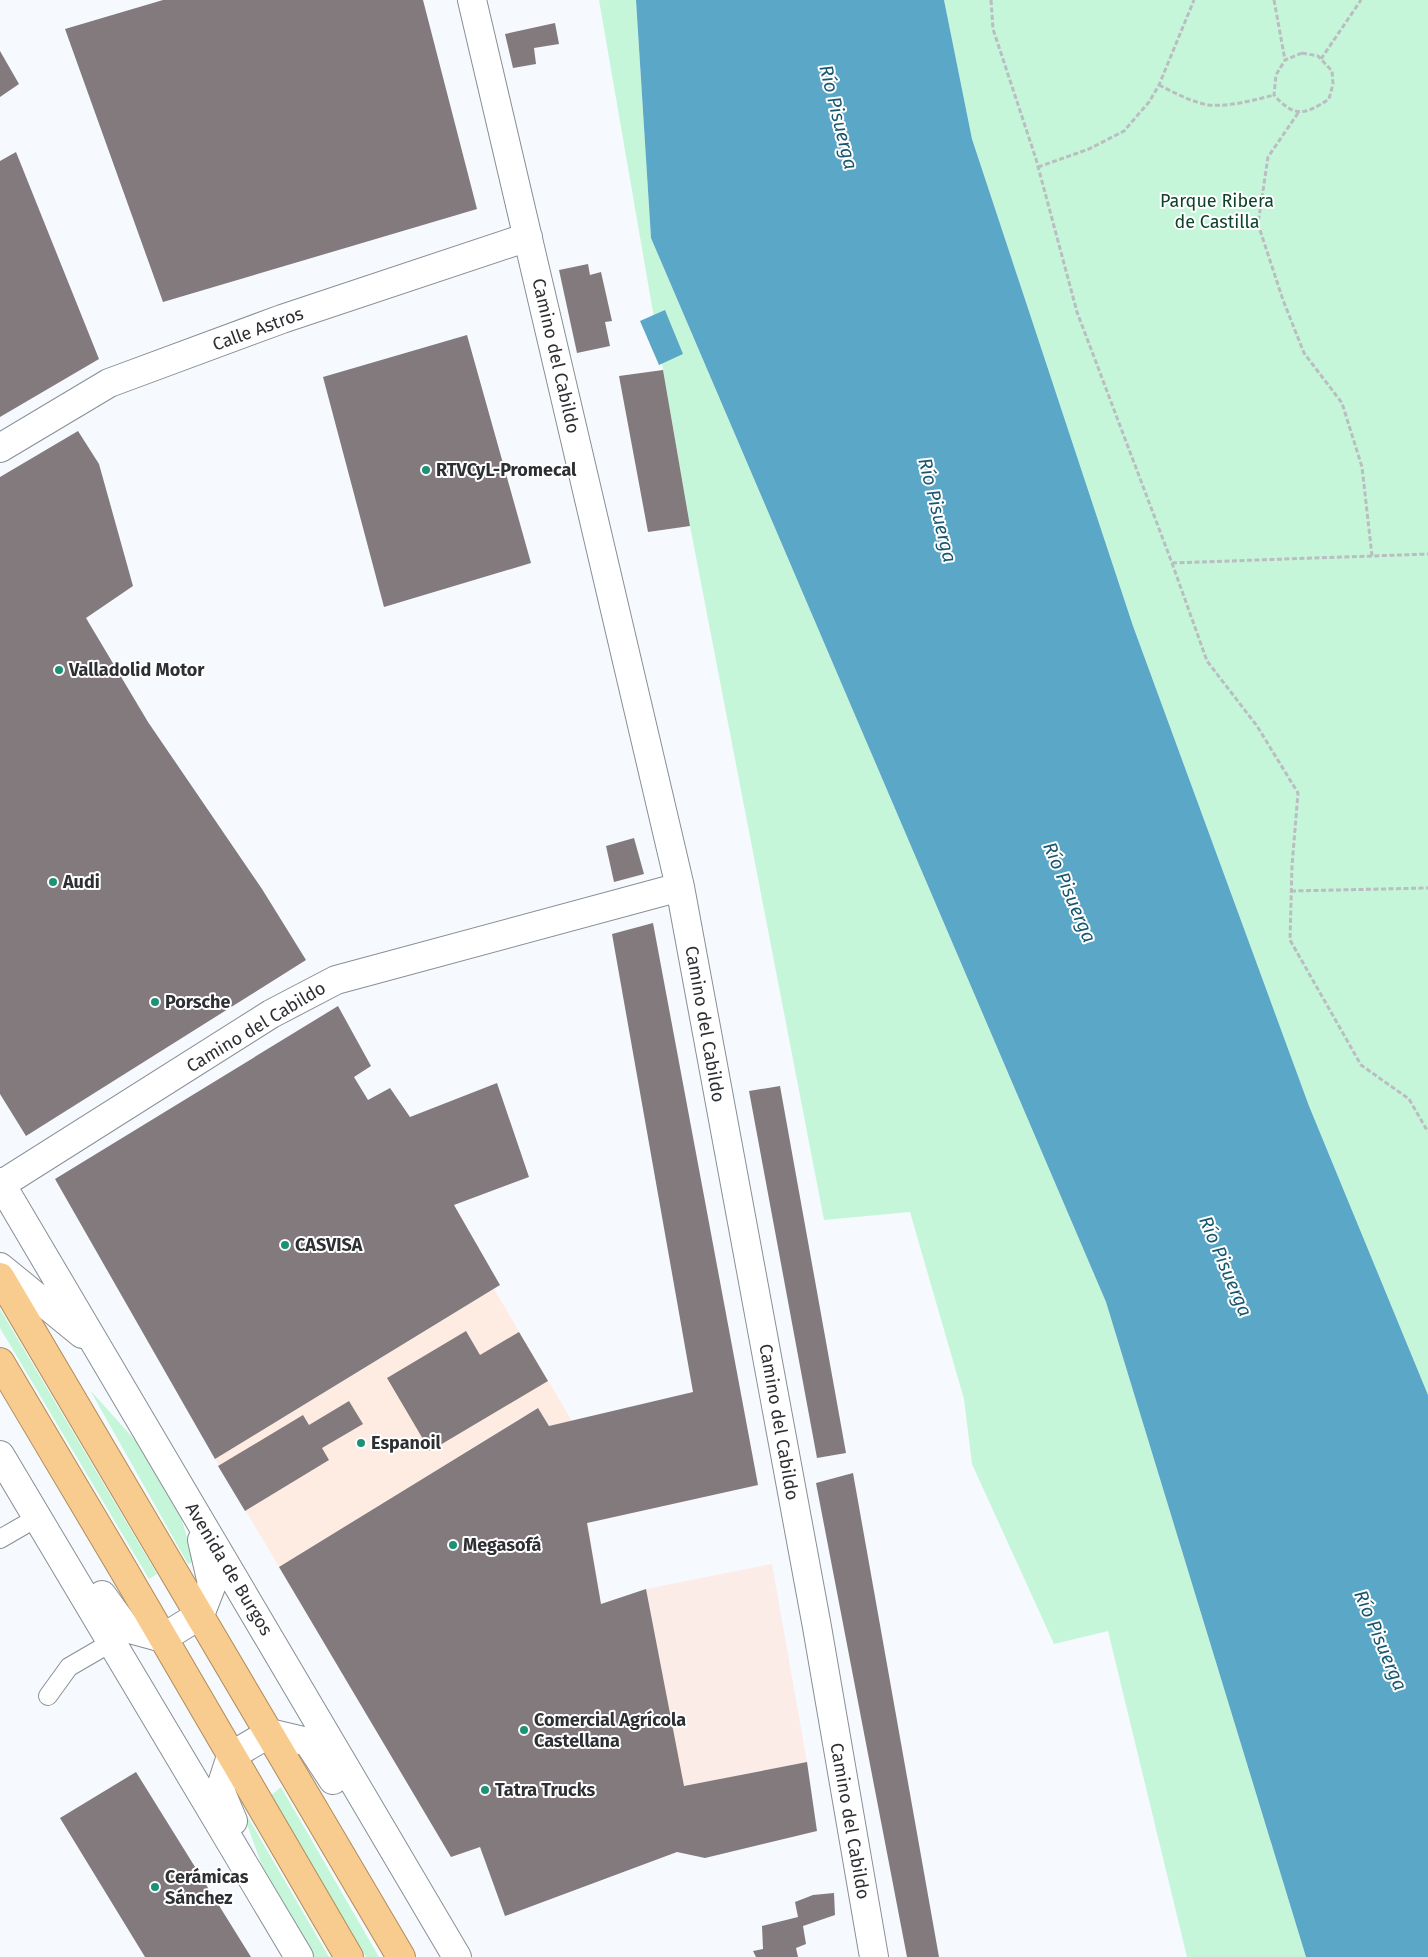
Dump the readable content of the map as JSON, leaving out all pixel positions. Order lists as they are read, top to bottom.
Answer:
{
  "streets": {
    "street": ["Calle Astros", "Camino del Cabildo", "Avenida de Burgos"]
  },
  "crossings": [
    ["Calle Astros", "Camino del Cabildo"],
    ["Camino del Cabildo", "Avenida de Burgos"]
  ],
  "water": ["Río Pisuerga"],
  "parks": ["Parque Ribera de Castilla"],
  "places": [
    "RTVCyL-Promecal",
    "Valladolid Motor",
    "Audi",
    "Porsche",
    "CASVISA",
    "Espanoil",
    "Megasofá",
    "Comercial Agrícola Castellana",
    "Tatra Trucks",
    "Cerámicas Sánchez"
  ]
}
